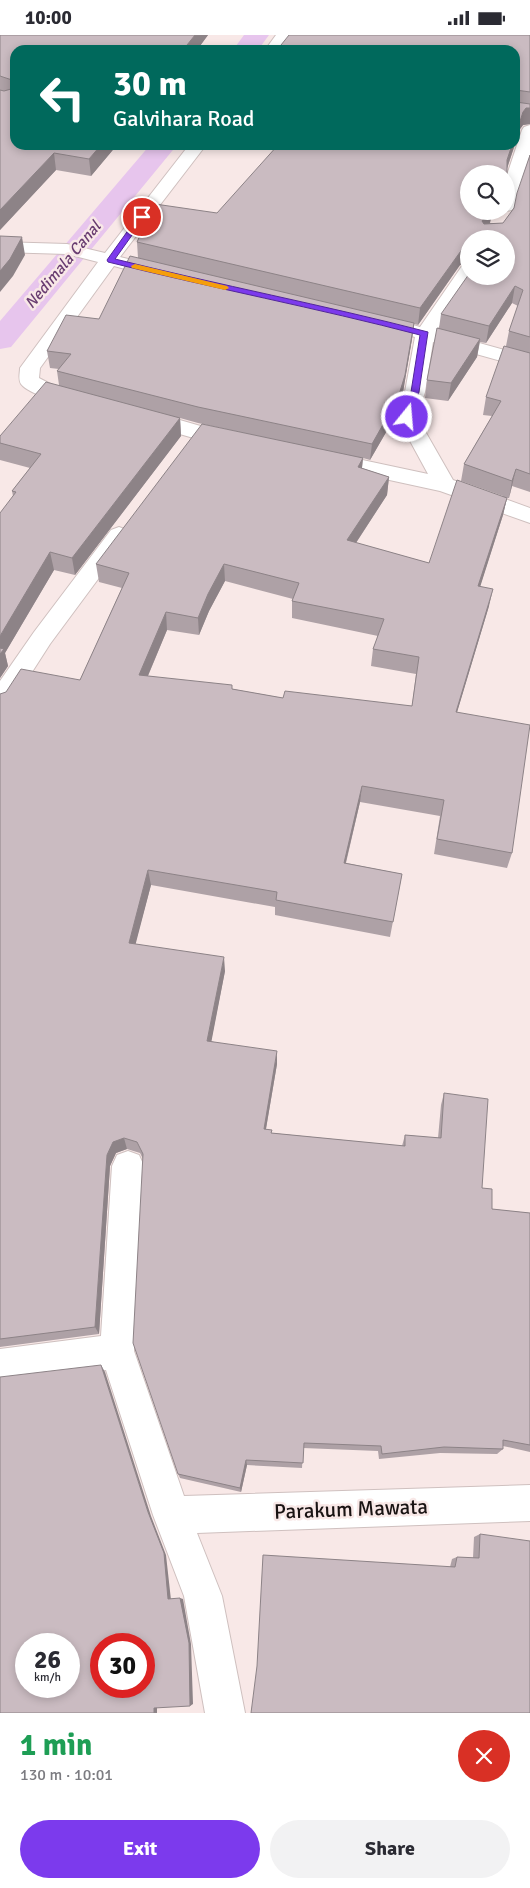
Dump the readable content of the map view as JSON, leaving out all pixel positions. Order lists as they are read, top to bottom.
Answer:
{
  "streets": {
    "street": ["Parakum Mawata"]
  },
  "water": ["Nedimala Canal"],
  "page": {
    "status": "10:00",
    "turn": ["30 m", "Galvihara Road"],
    "speed": "26 km/h",
    "limit": "30",
    "heading": ["1 min", "130 m · 10:01"],
    "buttons": ["Exit", "Share"]
  }
}
